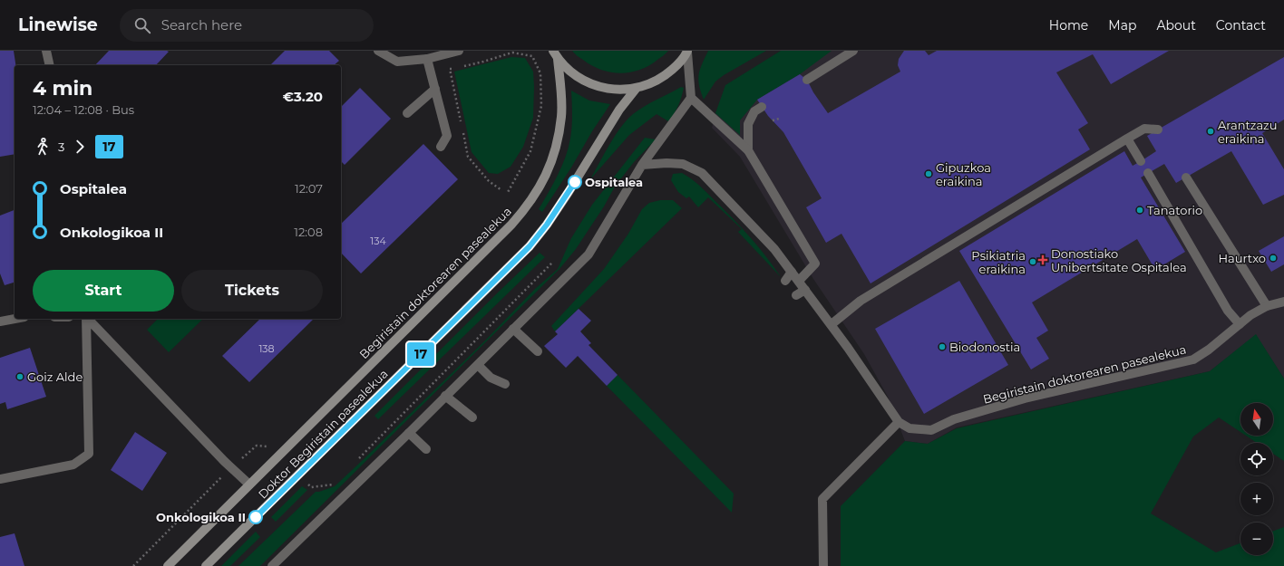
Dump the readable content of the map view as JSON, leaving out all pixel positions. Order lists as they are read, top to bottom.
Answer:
{
  "streets": {
    "main road": ["Begiristain doktorearen pasealekua", "Doktor Begiristain pasealekua"]
  },
  "places": {
    "other": [
      "Arantzazu eraikina",
      "Gipuzkoa eraikina",
      "Ospitalea",
      "Tanatorio",
      "Haurtxo",
      "Psikiatria eraikina",
      "Biodonostia",
      "Goiz Alde",
      "Onkologikoa II"
    ],
    "health": ["Donostiako Unibertsitate Ospitalea"]
  },
  "lines": ["bus line 17"],
  "house_numbers": ["134", "138"],
  "north": "top",
  "page": {
    "header": "Linewise",
    "search": "Search here",
    "nav": [
      "Home",
      "Map",
      "About",
      "Contact"
    ],
    "on_map": "17",
    "heading": ["4 min", "12:04 – 12:08 · Bus", "€3.20"],
    "legs": ["3", "17"],
    "list": [
      {
        "name": "Ospitalea",
        "value": "12:07"
      },
      {
        "name": "Onkologikoa II",
        "value": "12:08"
      }
    ],
    "buttons": ["Start", "Tickets"],
    "map_buttons": ["+", "−"]
  }
}
